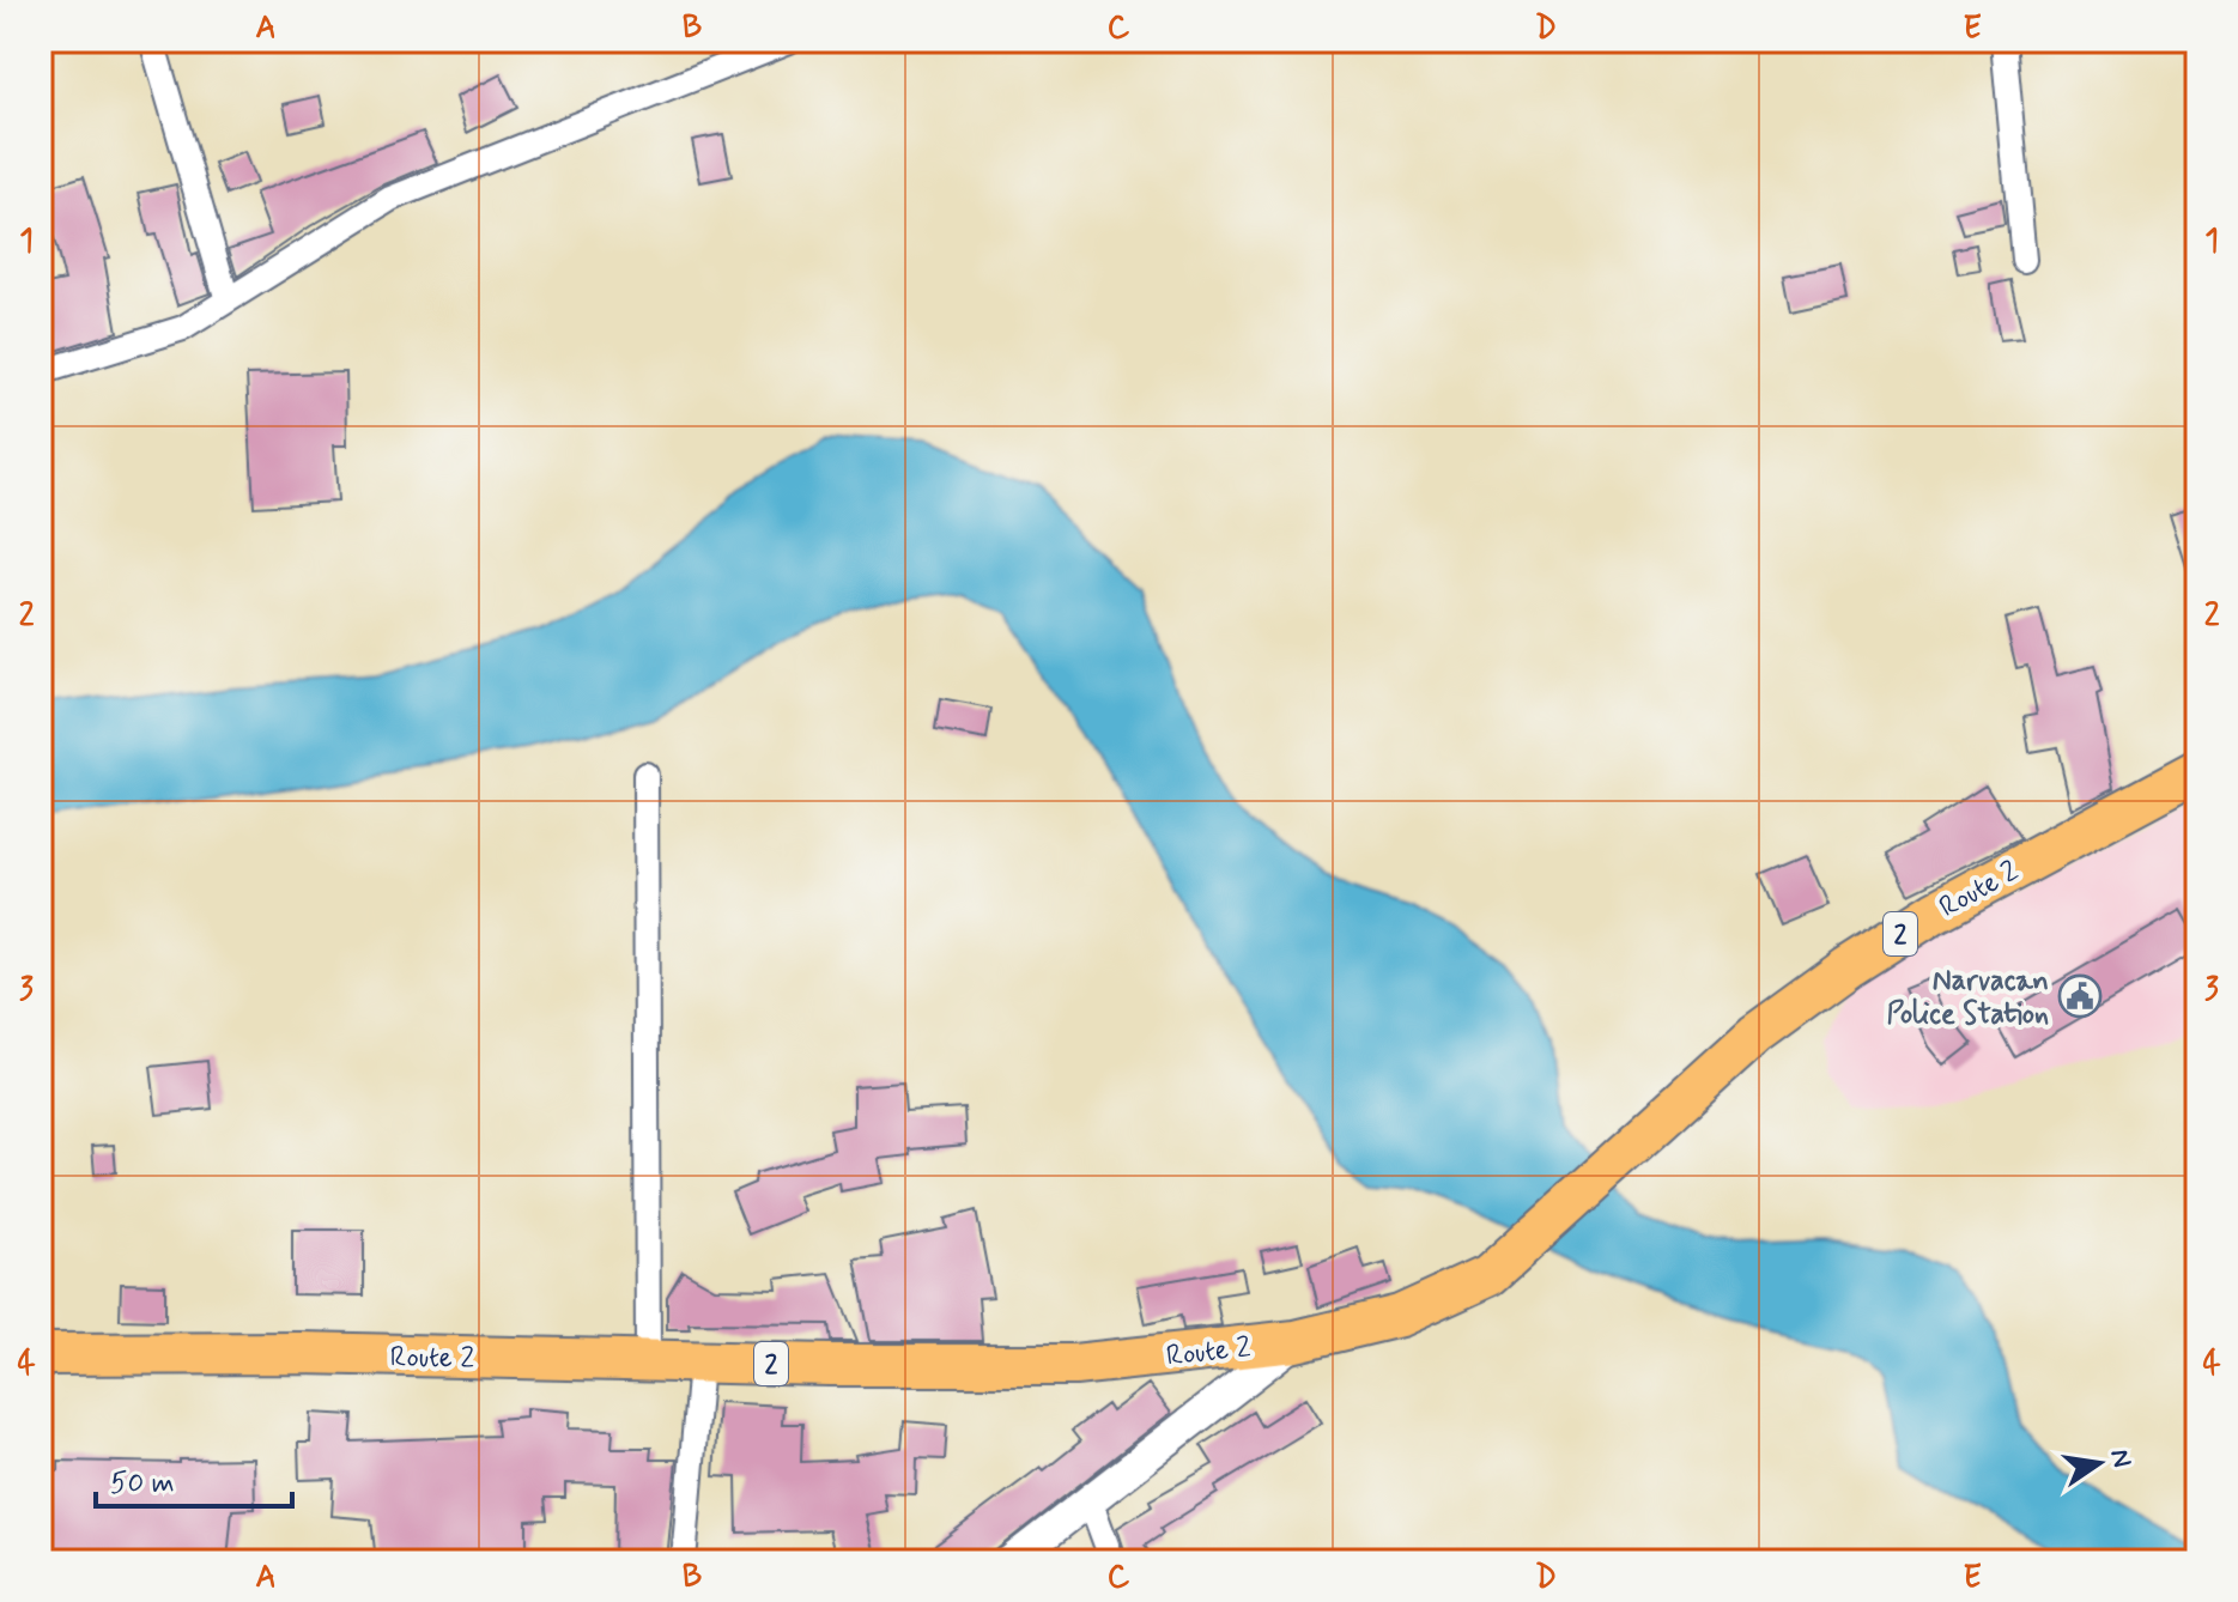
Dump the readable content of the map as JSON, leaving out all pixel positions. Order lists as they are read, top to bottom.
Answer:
{
  "streets": {
    "highway": ["Route 2", "2"]
  },
  "places": {
    "public building": ["Narvacan Police Station"]
  },
  "scale_bar": "50 m",
  "north": "right",
  "grid": {
    "columns": [
      "A",
      "B",
      "C",
      "D",
      "E"
    ],
    "rows": [
      "1",
      "2",
      "3",
      "4"
    ]
  }
}
